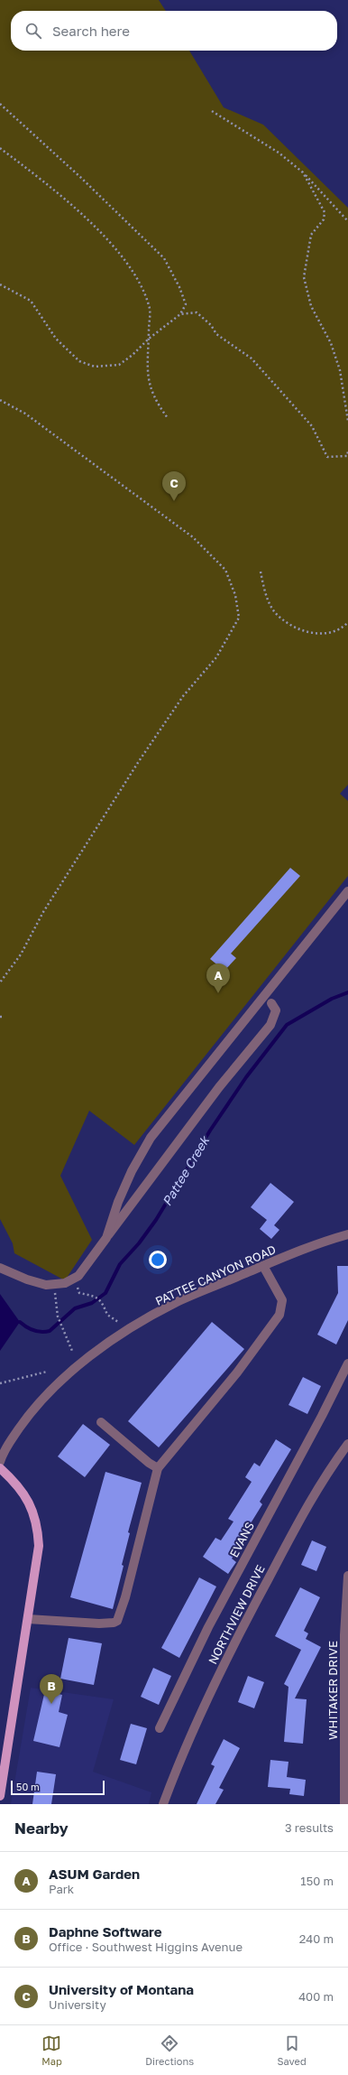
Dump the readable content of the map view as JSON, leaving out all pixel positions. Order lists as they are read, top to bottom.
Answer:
{
  "streets": {
    "street": [
      "PATTEE CANYON ROAD",
      "EVANS",
      "NORTHVIEW DRIVE",
      "WHITAKER DRIVE"
    ]
  },
  "water": ["Pattee Creek"],
  "scale_bar": "50 m",
  "page": {
    "search": "Search here",
    "pins": ["C", "A", "B"],
    "scale": "50 m",
    "heading": ["Nearby", "3 results"],
    "list": [
      {
        "mark": "A",
        "name": "ASUM Garden",
        "note": "Park",
        "value": "150 m"
      },
      {
        "mark": "B",
        "name": "Daphne Software",
        "note": "Office · Southwest Higgins Avenue",
        "value": "240 m"
      },
      {
        "mark": "C",
        "name": "University of Montana",
        "note": "University",
        "value": "400 m"
      }
    ],
    "nav": ["Map", "Directions", "Saved"]
  }
}
